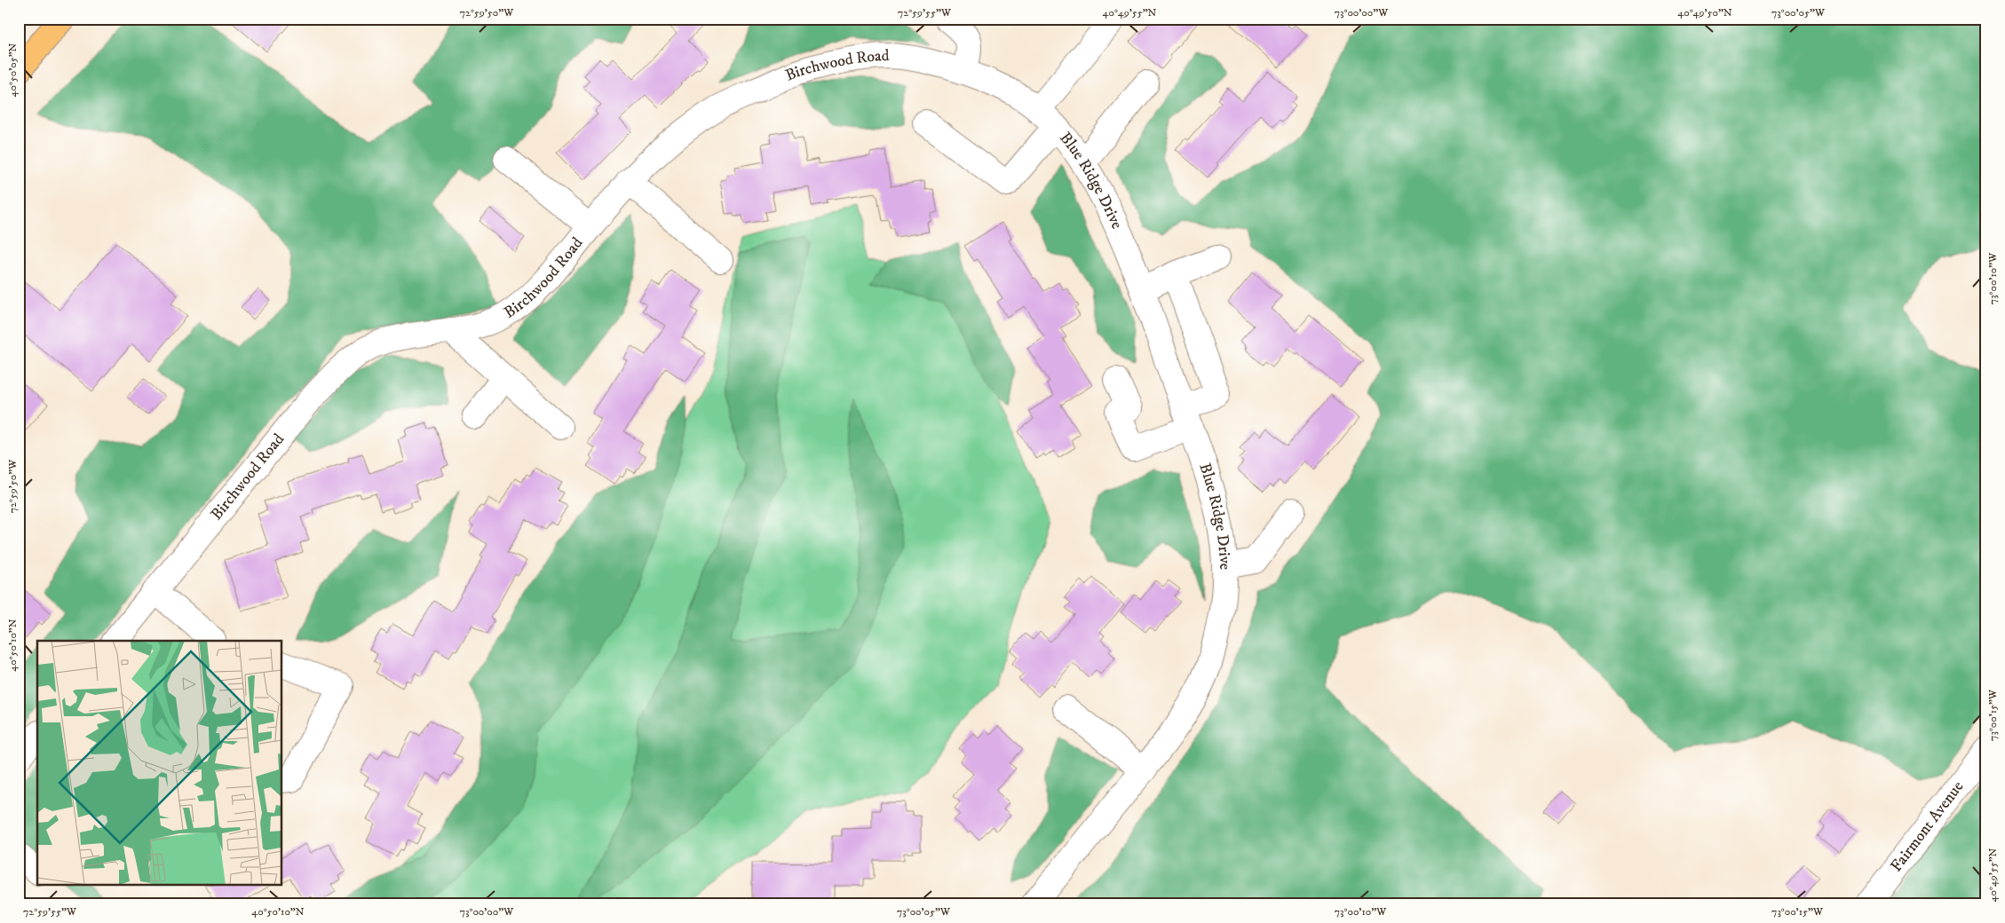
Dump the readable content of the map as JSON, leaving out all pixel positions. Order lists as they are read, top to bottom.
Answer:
{
  "streets": {
    "street": ["Birchwood Road", "Blue Ridge Drive", "Fairmont Avenue"]
  },
  "crossings": [
    ["Birchwood Road", "Blue Ridge Drive"]
  ],
  "coordinates": [
    "72°59'50\"W",
    "72°59'55\"W",
    "40°49'55\"N",
    "73°00'00\"W",
    "40°49'50\"N",
    "73°00'05\"W",
    "40°50'05\"N",
    "73°00'10\"W",
    "40°50'10\"N",
    "73°00'15\"W"
  ]
}
